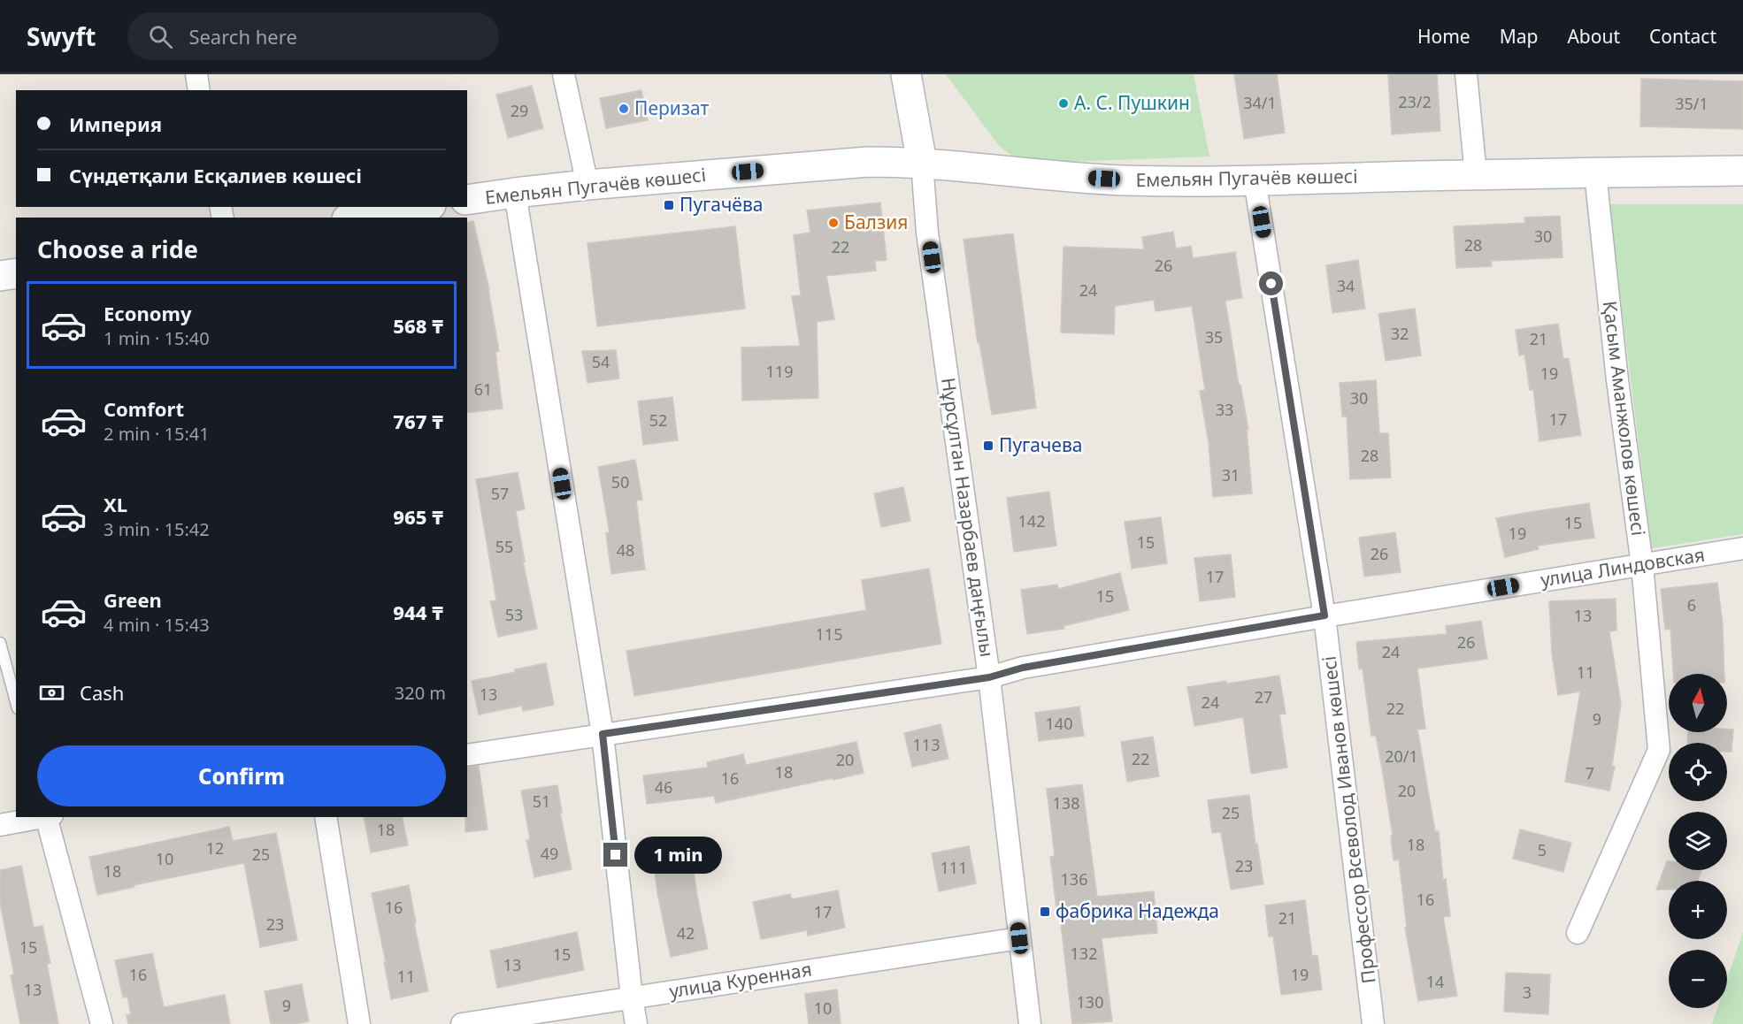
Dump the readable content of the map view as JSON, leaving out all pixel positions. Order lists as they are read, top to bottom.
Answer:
{
  "streets": {
    "street": [
      "Емельян Пугачёв көшесі",
      "Қасым Аманжолов көшесі",
      "Нұрсұлтан Назарбаев даңғылы",
      "улица Линдовская",
      "Профессор Всеволод Иванов көшесі",
      "улица Куренная"
    ]
  },
  "crossings": [
    ["Емельян Пугачёв көшесі", "Қасым Аманжолов көшесі"],
    ["Емельян Пугачёв көшесі", "Нұрсұлтан Назарбаев даңғылы"],
    ["Емельян Пугачёв көшесі", "Профессор Всеволод Иванов көшесі"],
    ["Қасым Аманжолов көшесі", "улица Линдовская"],
    ["Нұрсұлтан Назарбаев даңғылы", "улица Линдовская"],
    ["Нұрсұлтан Назарбаев даңғылы", "улица Куренная"],
    ["улица Линдовская", "Профессор Всеволод Иванов көшесі"]
  ],
  "places": {
    "other": ["А. С. Пушкин", "Перизат", "Балзия"],
    "transit": ["Пугачёва", "Пугачева", "фабрика Надежда"]
  },
  "house_numbers": [
    "23/2",
    "34/1",
    "35/1",
    "29",
    "30",
    "28",
    "22",
    "26",
    "34",
    "24",
    "32",
    "35",
    "21",
    "54",
    "119",
    "19",
    "61",
    "30",
    "33",
    "17",
    "52",
    "28",
    "31",
    "50",
    "57",
    "142",
    "15",
    "19",
    "15",
    "55",
    "48",
    "26",
    "17",
    "15",
    "6",
    "53",
    "13",
    "115",
    "26",
    "24",
    "11",
    "13",
    "27",
    "24",
    "22",
    "9",
    "140",
    "113",
    "20/1",
    "22",
    "20",
    "18",
    "7",
    "16",
    "46",
    "20",
    "51",
    "138",
    "25",
    "18",
    "18",
    "12",
    "5",
    "49",
    "25",
    "10",
    "23",
    "111",
    "18",
    "136",
    "16",
    "16",
    "17",
    "21",
    "23",
    "42",
    "15",
    "132",
    "15",
    "13",
    "16",
    "19",
    "11",
    "14",
    "13",
    "3",
    "130",
    "9",
    "10"
  ],
  "north": "top",
  "page": {
    "header": "Swyft",
    "search": "Search here",
    "nav": [
      "Home",
      "Map",
      "About",
      "Contact"
    ],
    "banner": ["Империя", "Сүндетқали Есқалиев көшесі"],
    "heading": "Choose a ride",
    "list": [
      {
        "name": "Economy",
        "note": "1 min · 15:40",
        "value": "568 ₸"
      },
      {
        "name": "Comfort",
        "note": "2 min · 15:41",
        "value": "767 ₸"
      },
      {
        "name": "XL",
        "note": "3 min · 15:42",
        "value": "965 ₸"
      },
      {
        "name": "Green",
        "note": "4 min · 15:43",
        "value": "944 ₸"
      }
    ],
    "pay": ["Cash", "320 m"],
    "map_buttons": ["+", "−"],
    "buttons": "Confirm",
    "bubble": "1 min"
  }
}
